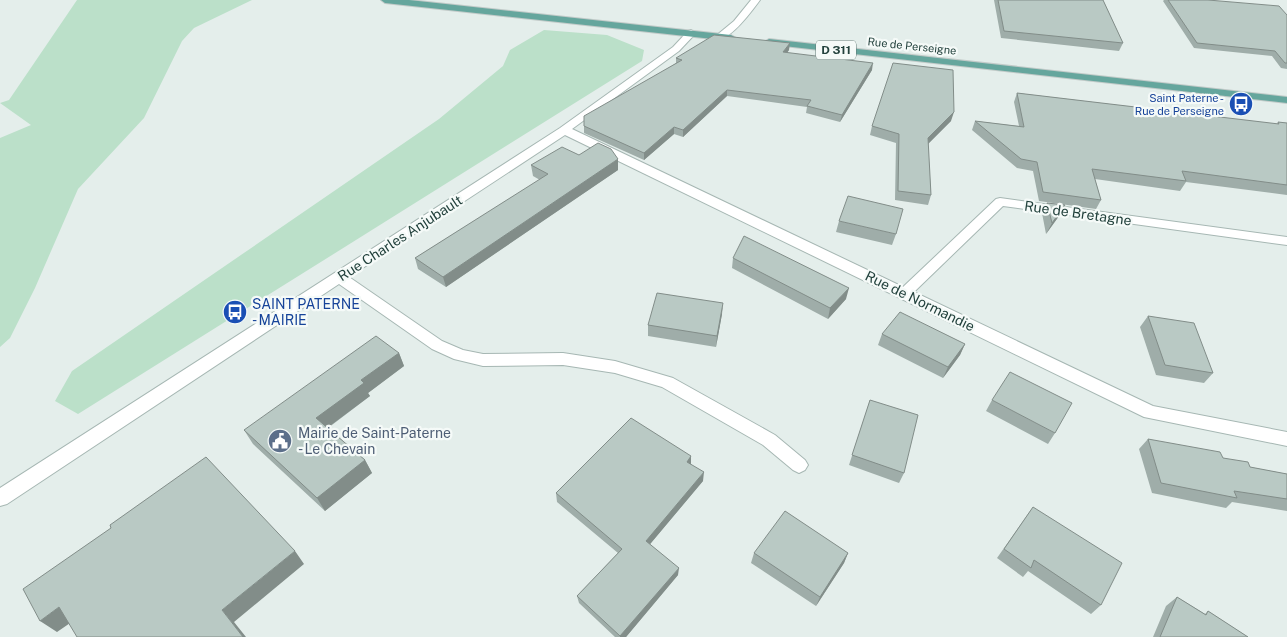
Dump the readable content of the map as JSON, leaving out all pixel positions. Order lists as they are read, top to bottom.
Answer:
{
  "streets": {
    "main road": ["Rue de Perseigne", "D 311"],
    "street": ["Rue de Bretagne", "Rue Charles Anjubault", "Rue de Normandie"]
  },
  "crossings": [
    ["Rue de Bretagne", "Rue de Normandie"],
    ["Rue Charles Anjubault", "Rue de Normandie"]
  ],
  "places": {
    "bus stop": ["Saint Paterne - Rue de Perseigne", "SAINT PATERNE - MAIRIE"],
    "public building": ["Mairie de Saint-Paterne - Le Chevain"]
  }
}
